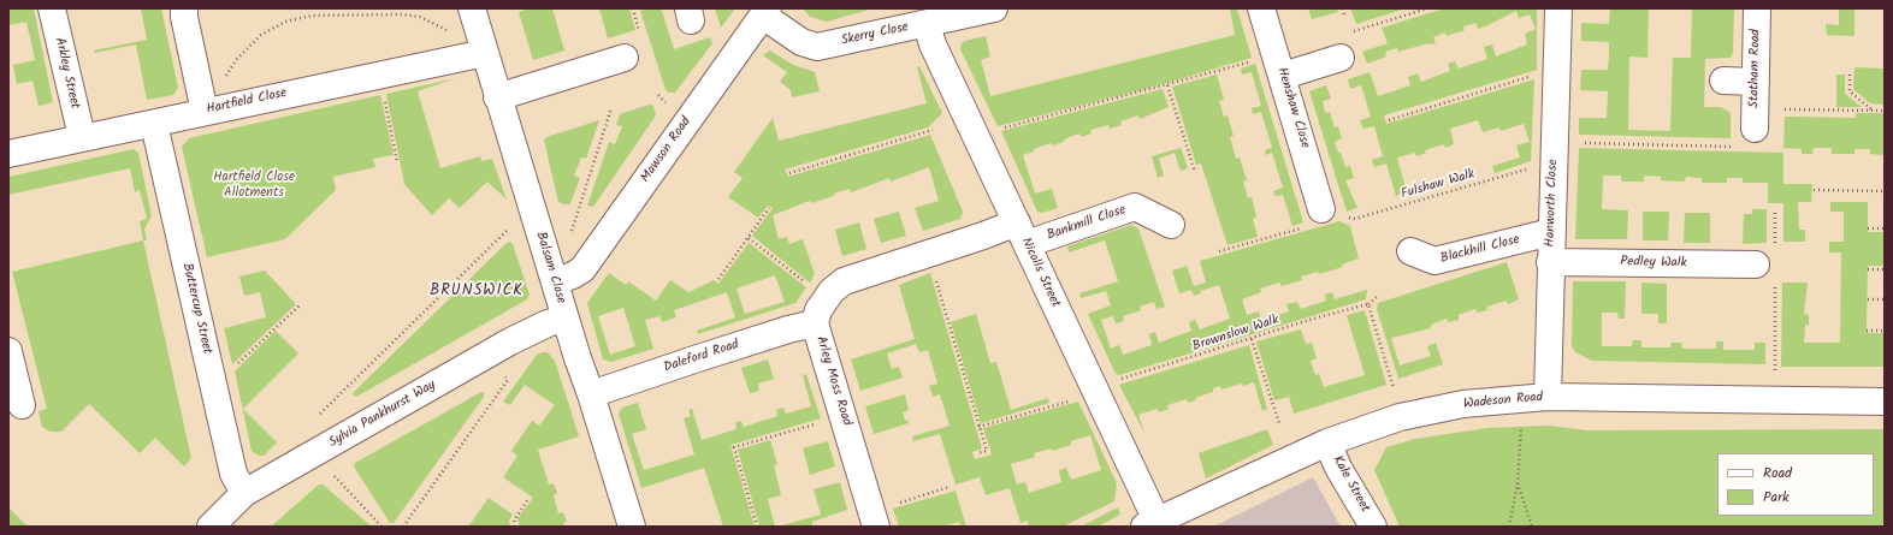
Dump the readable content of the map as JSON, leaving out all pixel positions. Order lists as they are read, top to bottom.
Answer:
{
  "streets": {
    "street": [
      "Skerry Close",
      "Statham Road",
      "Arkley Street",
      "Hartfield Close",
      "Henshaw Close",
      "Mawson Road",
      "Hanworth Close",
      "Bankmill Close",
      "Blackhill Close",
      "Pedley Walk",
      "Balsam Close",
      "Nicolls Street",
      "Buttercup Street",
      "Daleford Road",
      "Arley Moss Road",
      "Wadeson Road",
      "Sylvia Pankhurst Way",
      "Kale Street"
    ],
    "path": ["Fulshaw Walk", "Brownslow Walk"]
  },
  "crossings": [
    ["Skerry Close", "Mawson Road"],
    ["Skerry Close", "Nicolls Street"],
    ["Arkley Street", "Hartfield Close"],
    ["Hartfield Close", "Balsam Close"],
    ["Hartfield Close", "Buttercup Street"],
    ["Henshaw Close", "Fulshaw Walk"],
    ["Mawson Road", "Balsam Close"],
    ["Hanworth Close", "Blackhill Close"],
    ["Hanworth Close", "Pedley Walk"],
    ["Hanworth Close", "Wadeson Road"],
    ["Bankmill Close", "Nicolls Street"],
    ["Bankmill Close", "Arley Moss Road"],
    ["Balsam Close", "Daleford Road"],
    ["Balsam Close", "Sylvia Pankhurst Way"],
    ["Nicolls Street", "Arley Moss Road"],
    ["Nicolls Street", "Wadeson Road"],
    ["Buttercup Street", "Sylvia Pankhurst Way"],
    ["Daleford Road", "Arley Moss Road"],
    ["Wadeson Road", "Kale Street"]
  ],
  "districts": ["BRUNSWICK"],
  "parks": ["Hartfield Close Allotments"],
  "legend": ["Road", "Park"]
}
